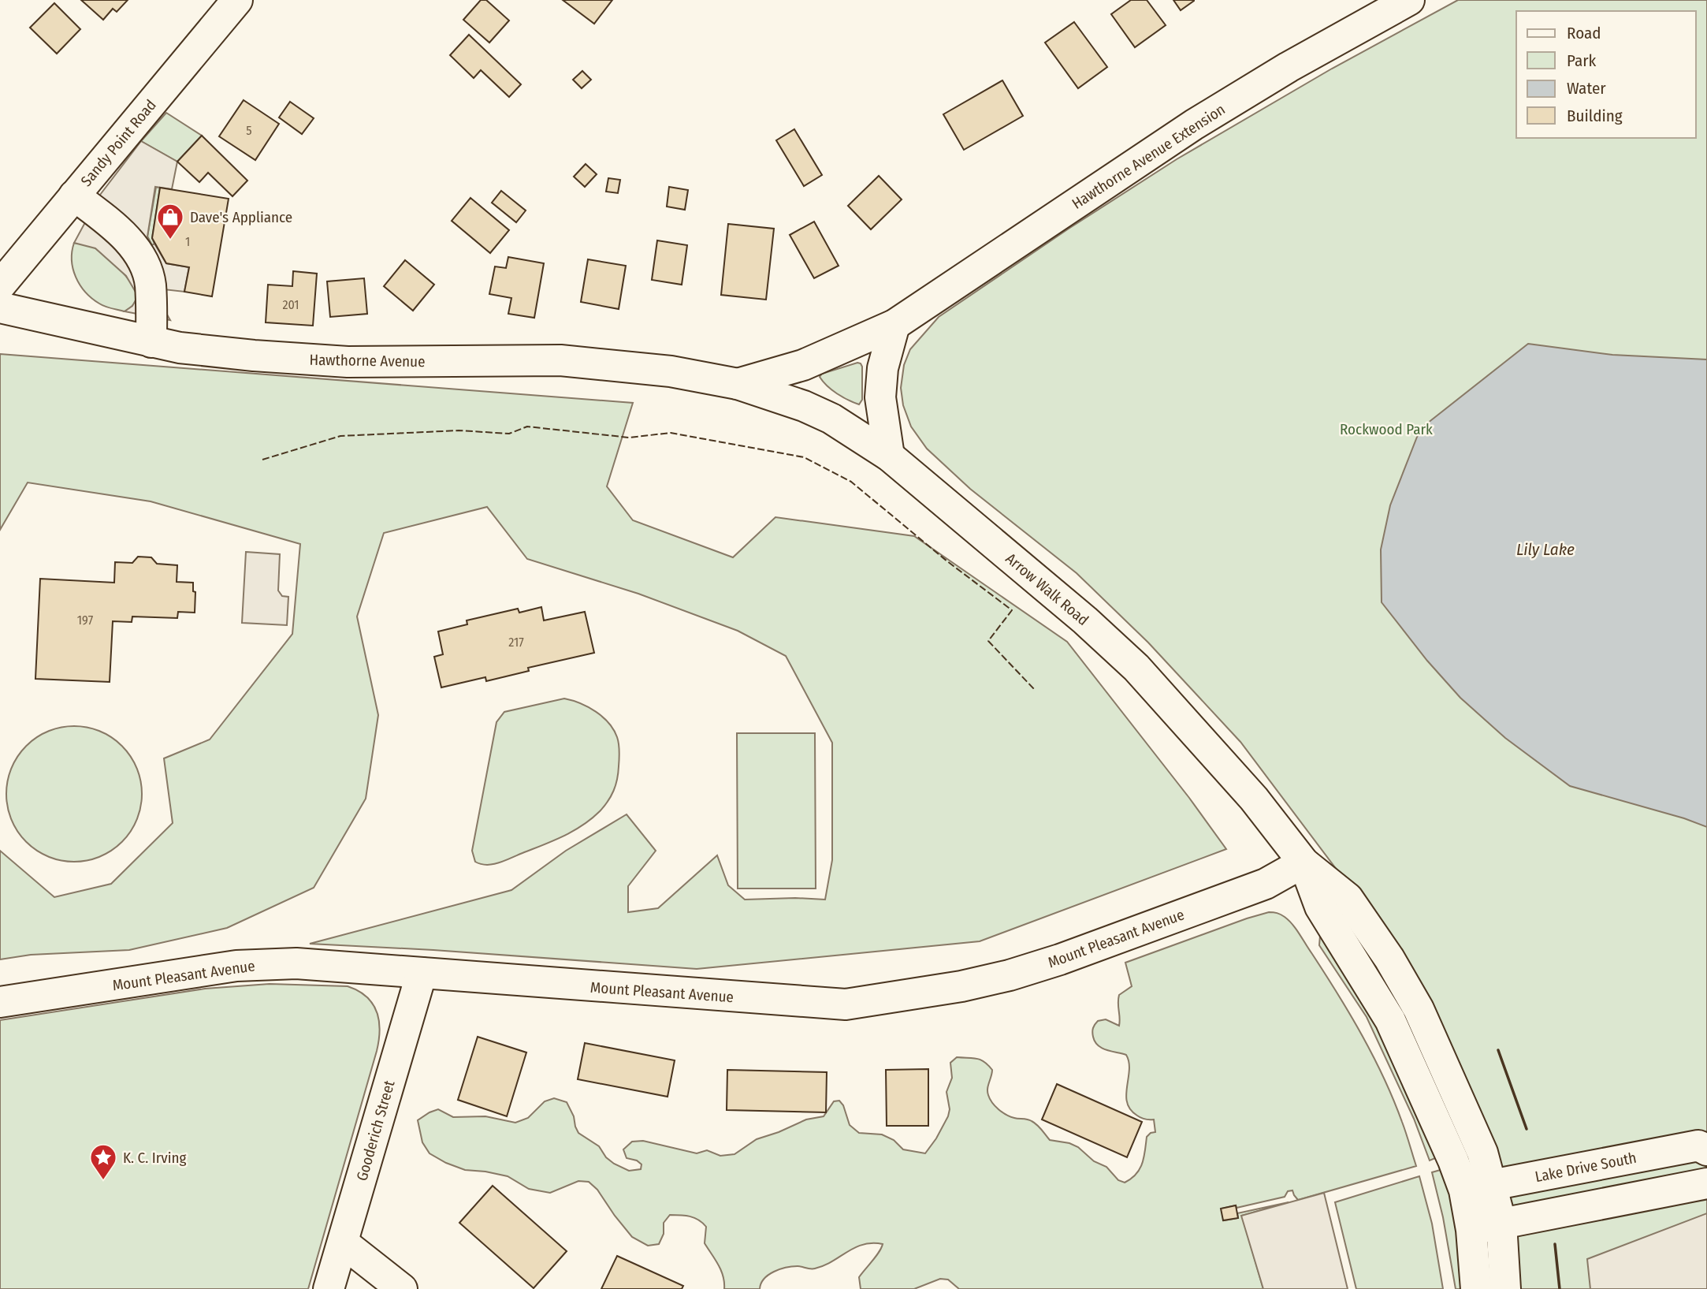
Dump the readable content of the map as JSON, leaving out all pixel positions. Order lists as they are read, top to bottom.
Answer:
{
  "streets": {
    "street": [
      "Sandy Point Road",
      "Hawthorne Avenue Extension",
      "Hawthorne Avenue",
      "Arrow Walk Road",
      "Mount Pleasant Avenue",
      "Gooderich Street",
      "Lake Drive South"
    ]
  },
  "crossings": [
    ["Hawthorne Avenue Extension", "Hawthorne Avenue"],
    ["Hawthorne Avenue Extension", "Arrow Walk Road"],
    ["Hawthorne Avenue", "Arrow Walk Road"],
    ["Arrow Walk Road", "Mount Pleasant Avenue"],
    ["Mount Pleasant Avenue", "Gooderich Street"]
  ],
  "water": ["Lily Lake"],
  "parks": ["Rockwood Park"],
  "places": {
    "shop": ["Dave's Appliance"],
    "place": ["K. C. Irving"]
  },
  "house_numbers": [
    "5",
    "1",
    "201",
    "197",
    "217"
  ],
  "legend": [
    "Road",
    "Park",
    "Water",
    "Building"
  ]
}
